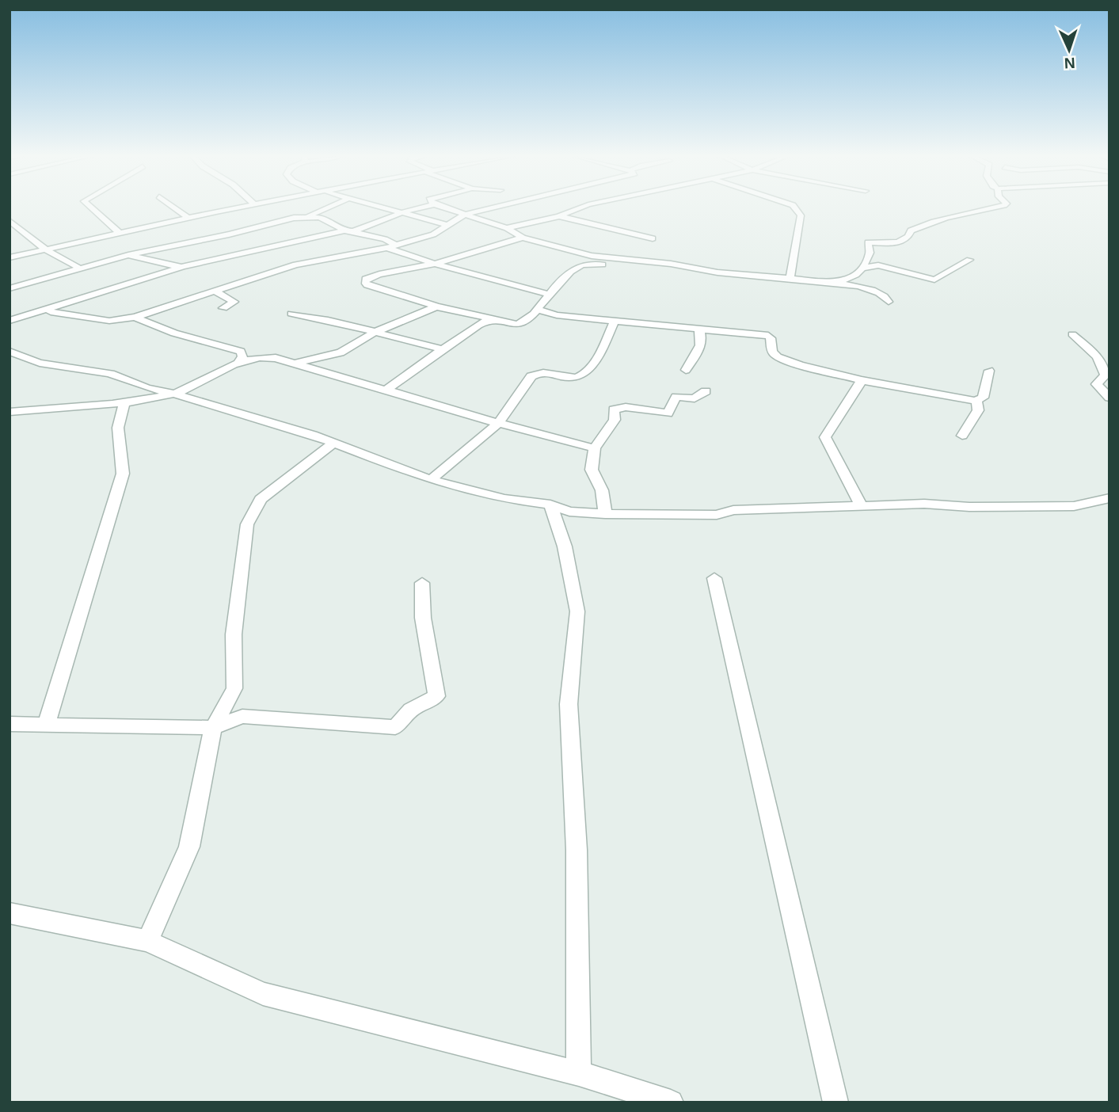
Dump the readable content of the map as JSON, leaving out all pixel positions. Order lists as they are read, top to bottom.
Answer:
{
  "north": "bottom"
}
